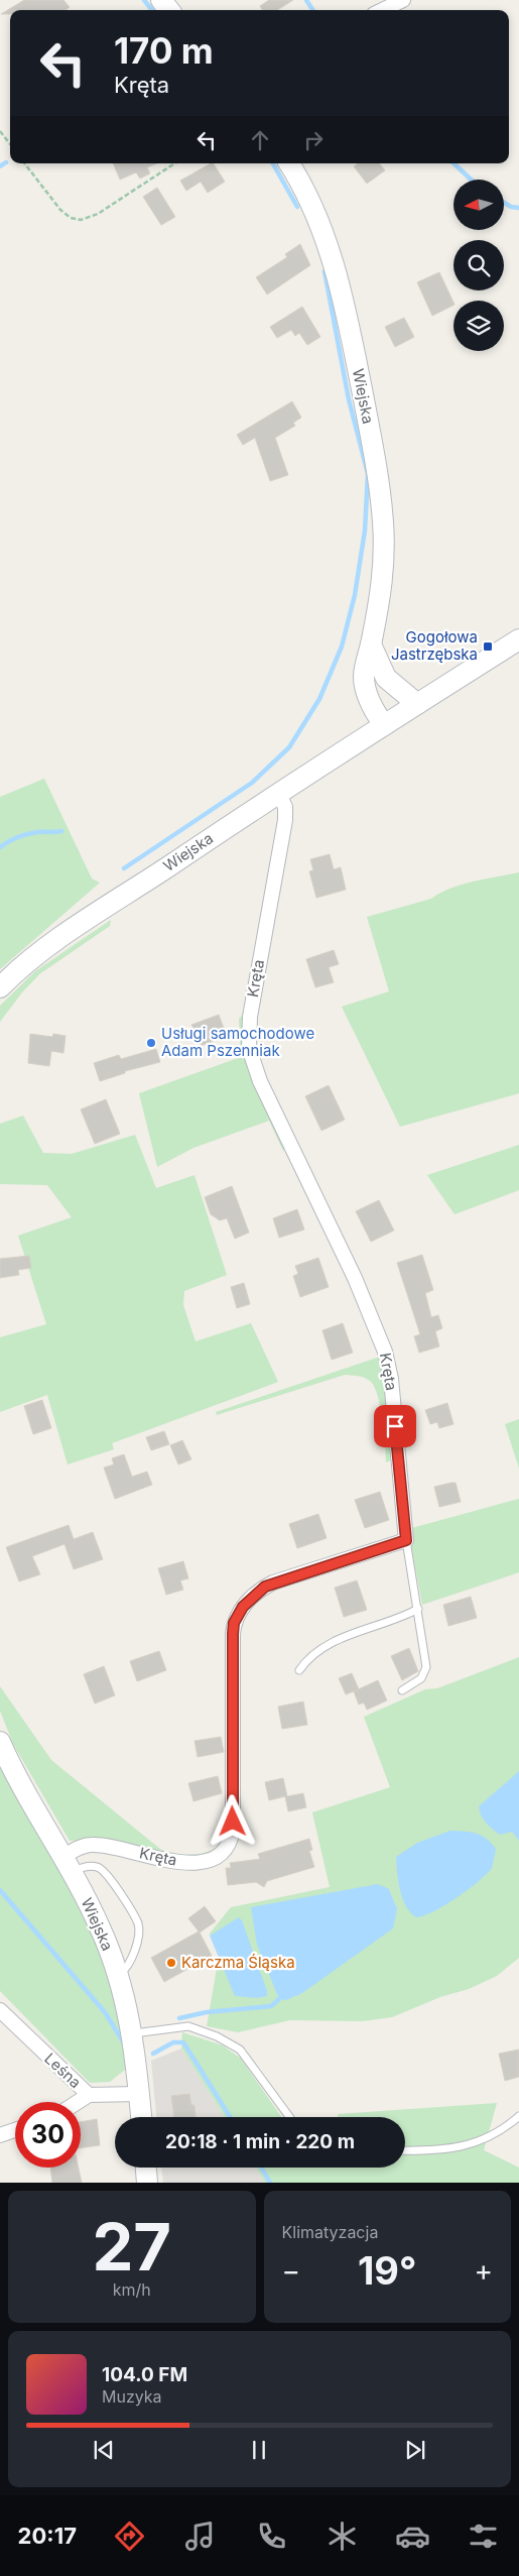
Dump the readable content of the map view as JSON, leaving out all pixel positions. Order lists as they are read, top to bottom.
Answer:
{
  "streets": {
    "street": ["Wiejska", "Kręta", "Leśna"]
  },
  "crossings": [
    ["Wiejska", "Kręta"],
    ["Wiejska", "Leśna"]
  ],
  "places": {
    "transit": ["Gogołowa Jastrzębska"],
    "other": ["Usługi samochodowe Adam Pszenniak", "Karczma Śląska"]
  },
  "north": "left",
  "page": {
    "turn": ["170 m", "Kręta"],
    "limit": "30",
    "trip": "20:18 · 1 min · 220 m",
    "tile": [
      ["27", "km/h"],
      "Klimatyzacja"
    ],
    "heat": ["−", "19°", "+"],
    "song": ["104.0 FM", "Muzyka"],
    "tabs": "20:17"
  }
}
